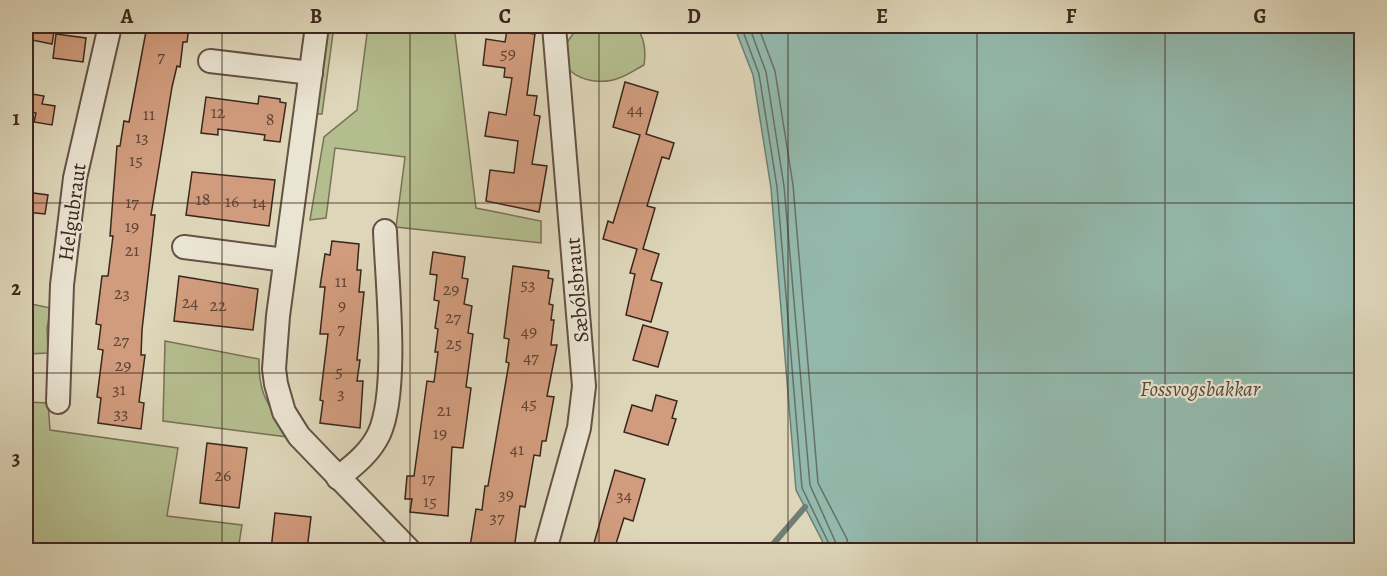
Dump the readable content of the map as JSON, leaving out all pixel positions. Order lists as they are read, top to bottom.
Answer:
{
  "streets": {
    "street": ["Helgubraut", "Sæbólsbraut"]
  },
  "parks": ["Fossvogsbakkar"],
  "house_numbers": [
    "59",
    "7",
    "44",
    "12",
    "11",
    "8",
    "13",
    "15",
    "18",
    "16",
    "17",
    "14",
    "19",
    "21",
    "11",
    "53",
    "29",
    "23",
    "24",
    "22",
    "9",
    "27",
    "7",
    "49",
    "27",
    "25",
    "47",
    "29",
    "5",
    "31",
    "3",
    "45",
    "21",
    "33",
    "19",
    "41",
    "26",
    "17",
    "39",
    "34",
    "15",
    "37"
  ],
  "grid": {
    "columns": [
      "A",
      "B",
      "C",
      "D",
      "E",
      "F",
      "G"
    ],
    "rows": ["1", "2", "3"]
  }
}
